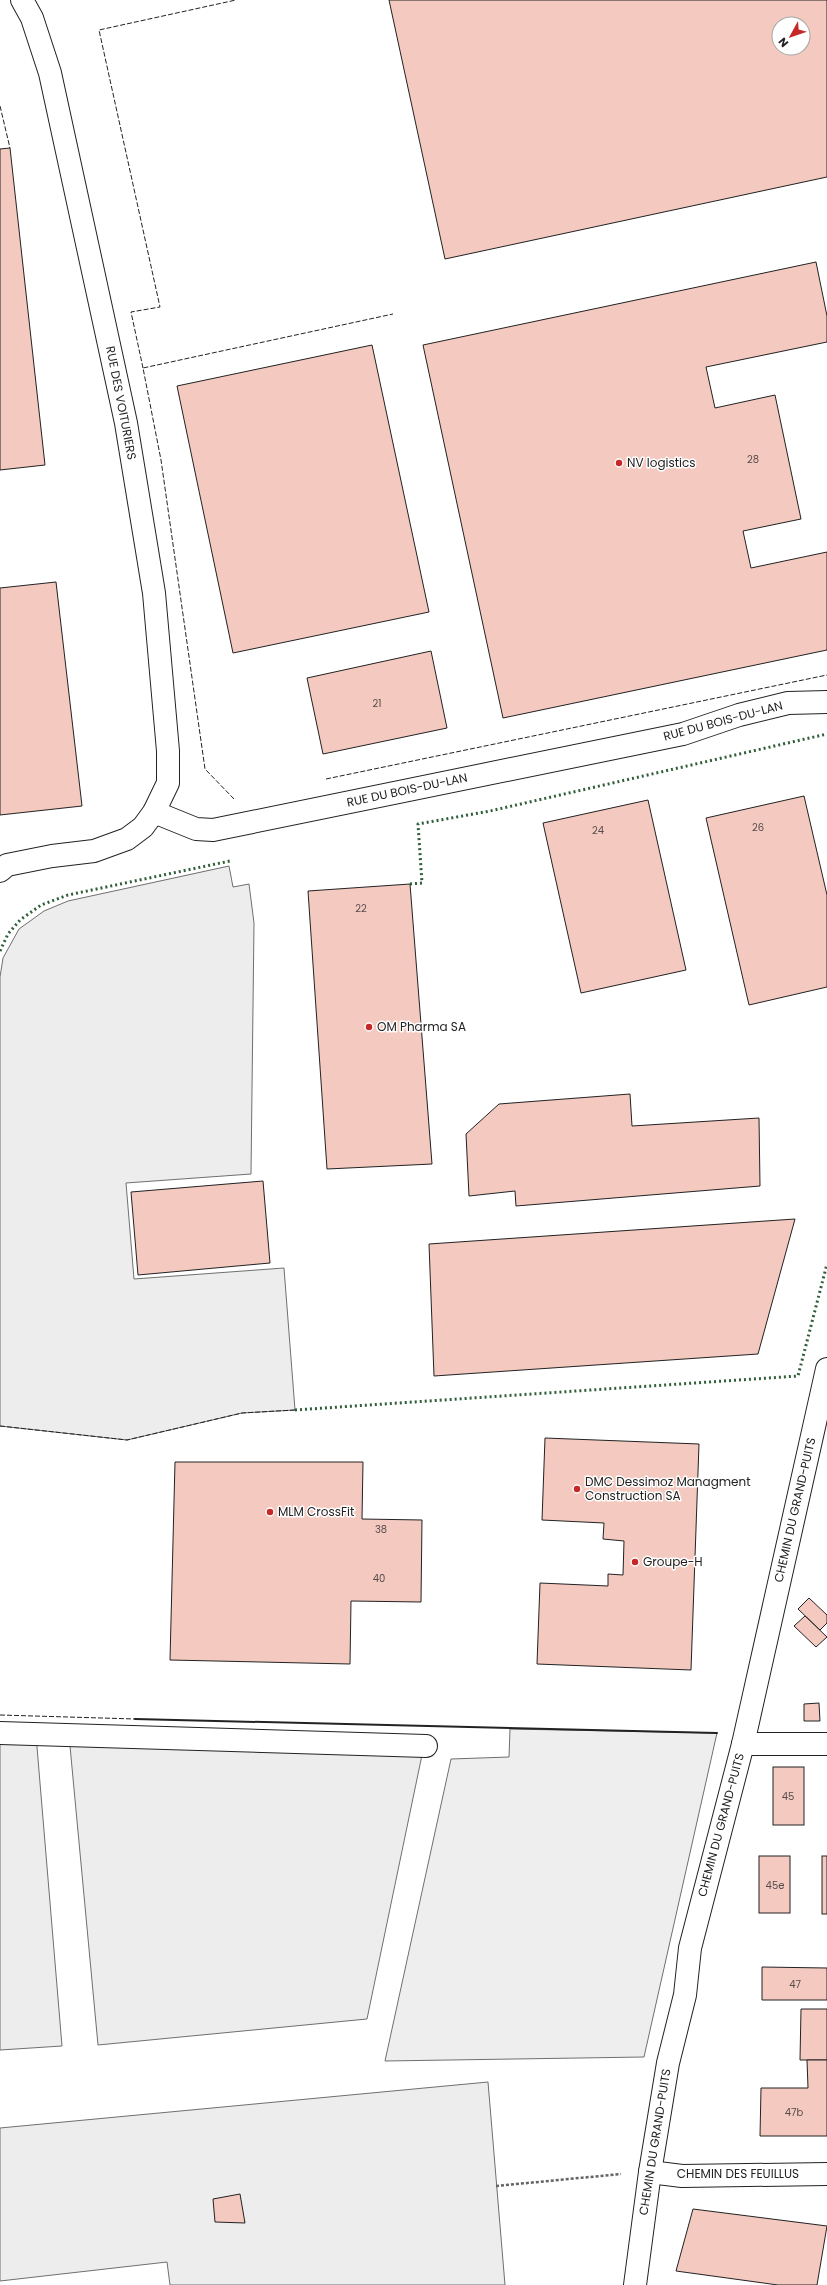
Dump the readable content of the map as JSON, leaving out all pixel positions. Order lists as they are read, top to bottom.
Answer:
{
  "streets": {
    "street": [
      "RUE DES VOITURIERS",
      "RUE DU BOIS-DU-LAN",
      "CHEMIN DU GRAND-PUITS",
      "CHEMIN DES FEUILLUS"
    ]
  },
  "crossings": [
    ["RUE DES VOITURIERS", "RUE DU BOIS-DU-LAN"],
    ["CHEMIN DU GRAND-PUITS", "CHEMIN DES FEUILLUS"]
  ],
  "places": [
    "NV logistics",
    "OM Pharma SA",
    "DMC Dessimoz Managment Construction SA",
    "MLM CrossFit",
    "Groupe-H"
  ],
  "house_numbers": [
    "28",
    "21",
    "26",
    "24",
    "22",
    "38",
    "40",
    "45",
    "45e",
    "47",
    "47b"
  ],
  "north": "bottom left"
}
